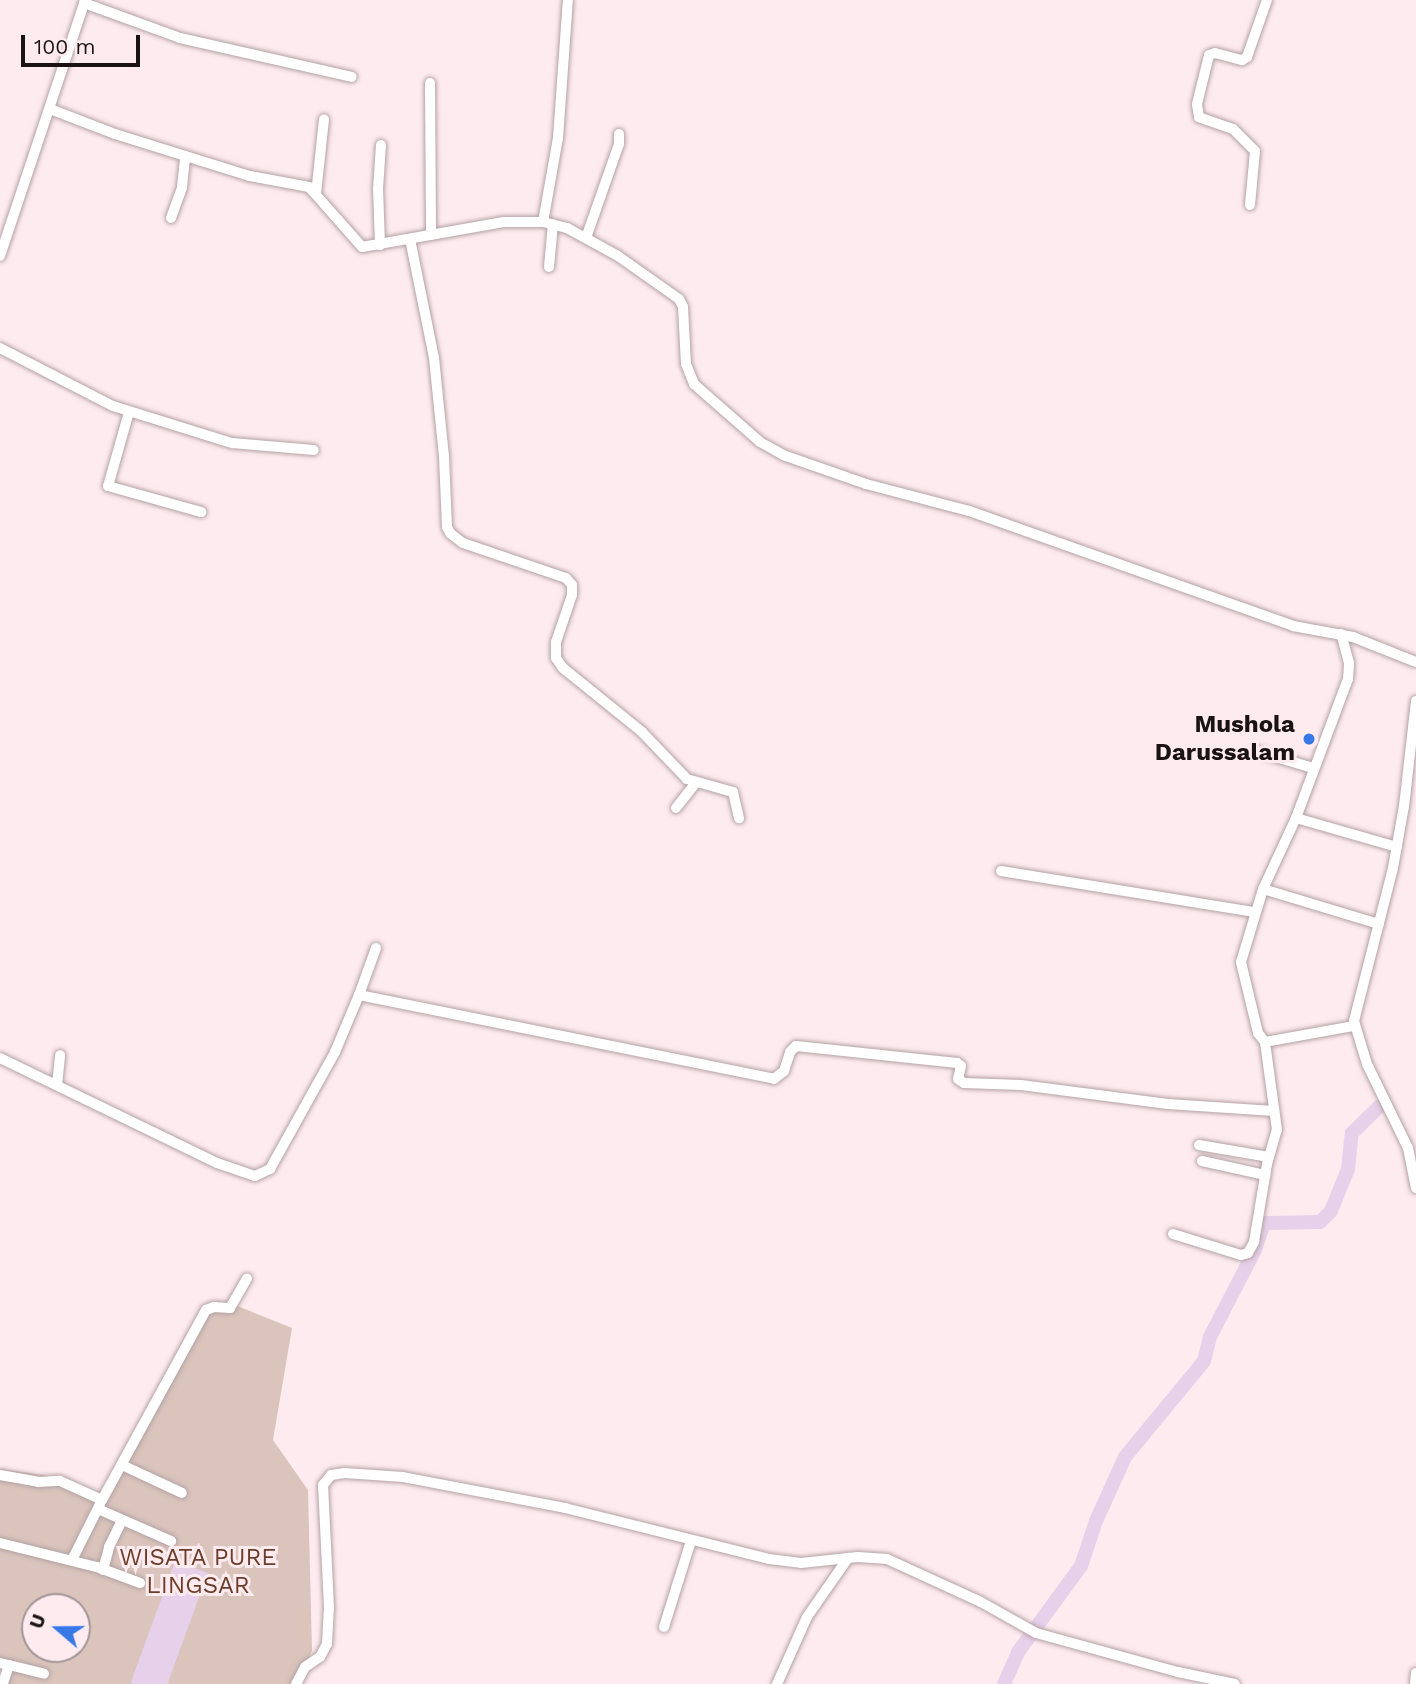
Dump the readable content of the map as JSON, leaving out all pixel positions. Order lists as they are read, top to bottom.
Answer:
{
  "parks": ["WISATA PURE LINGSAR"],
  "places": ["Mushola Darussalam"],
  "scale_bar": "100 m",
  "north": "left"
}
